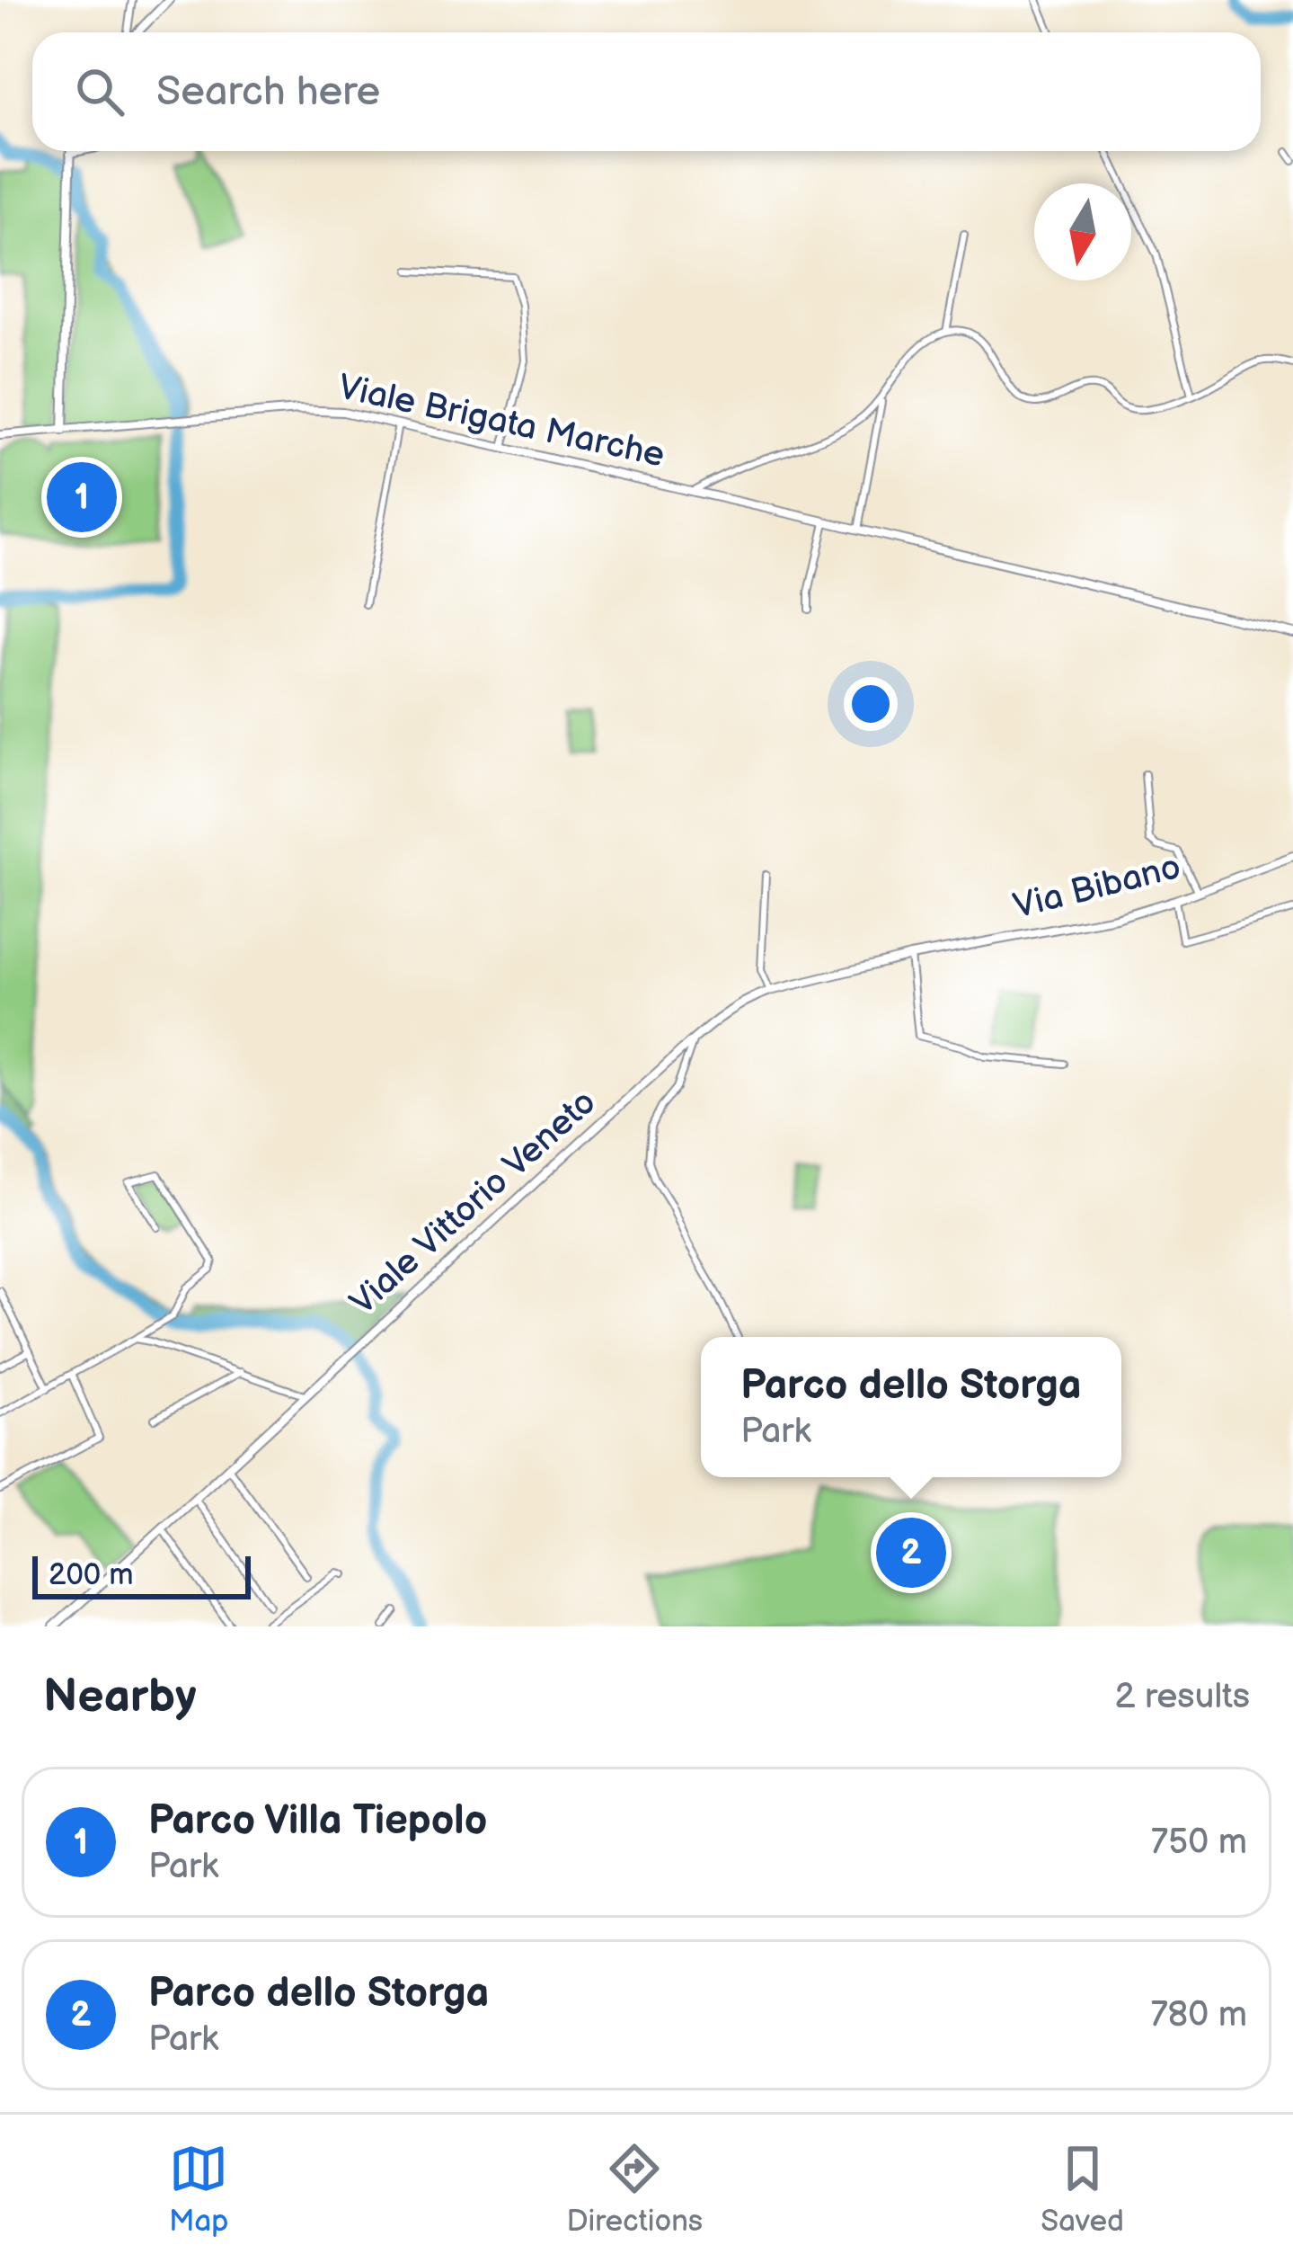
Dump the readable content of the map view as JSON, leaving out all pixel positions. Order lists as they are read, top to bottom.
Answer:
{
  "streets": {
    "street": ["Viale Brigata Marche", "Via Bibano", "Viale Vittorio Veneto"]
  },
  "crossings": [
    ["Via Bibano", "Viale Vittorio Veneto"]
  ],
  "scale_bar": "200 m",
  "north": "bottom",
  "page": {
    "search": "Search here",
    "pins": ["1", "2"],
    "popup": ["Parco dello Storga", "Park"],
    "scale": "200 m",
    "heading": ["Nearby", "2 results"],
    "list": [
      {
        "mark": "1",
        "name": "Parco Villa Tiepolo",
        "note": "Park",
        "value": "750 m"
      },
      {
        "mark": "2",
        "name": "Parco dello Storga",
        "note": "Park",
        "value": "780 m"
      }
    ],
    "nav": ["Map", "Directions", "Saved"]
  }
}
